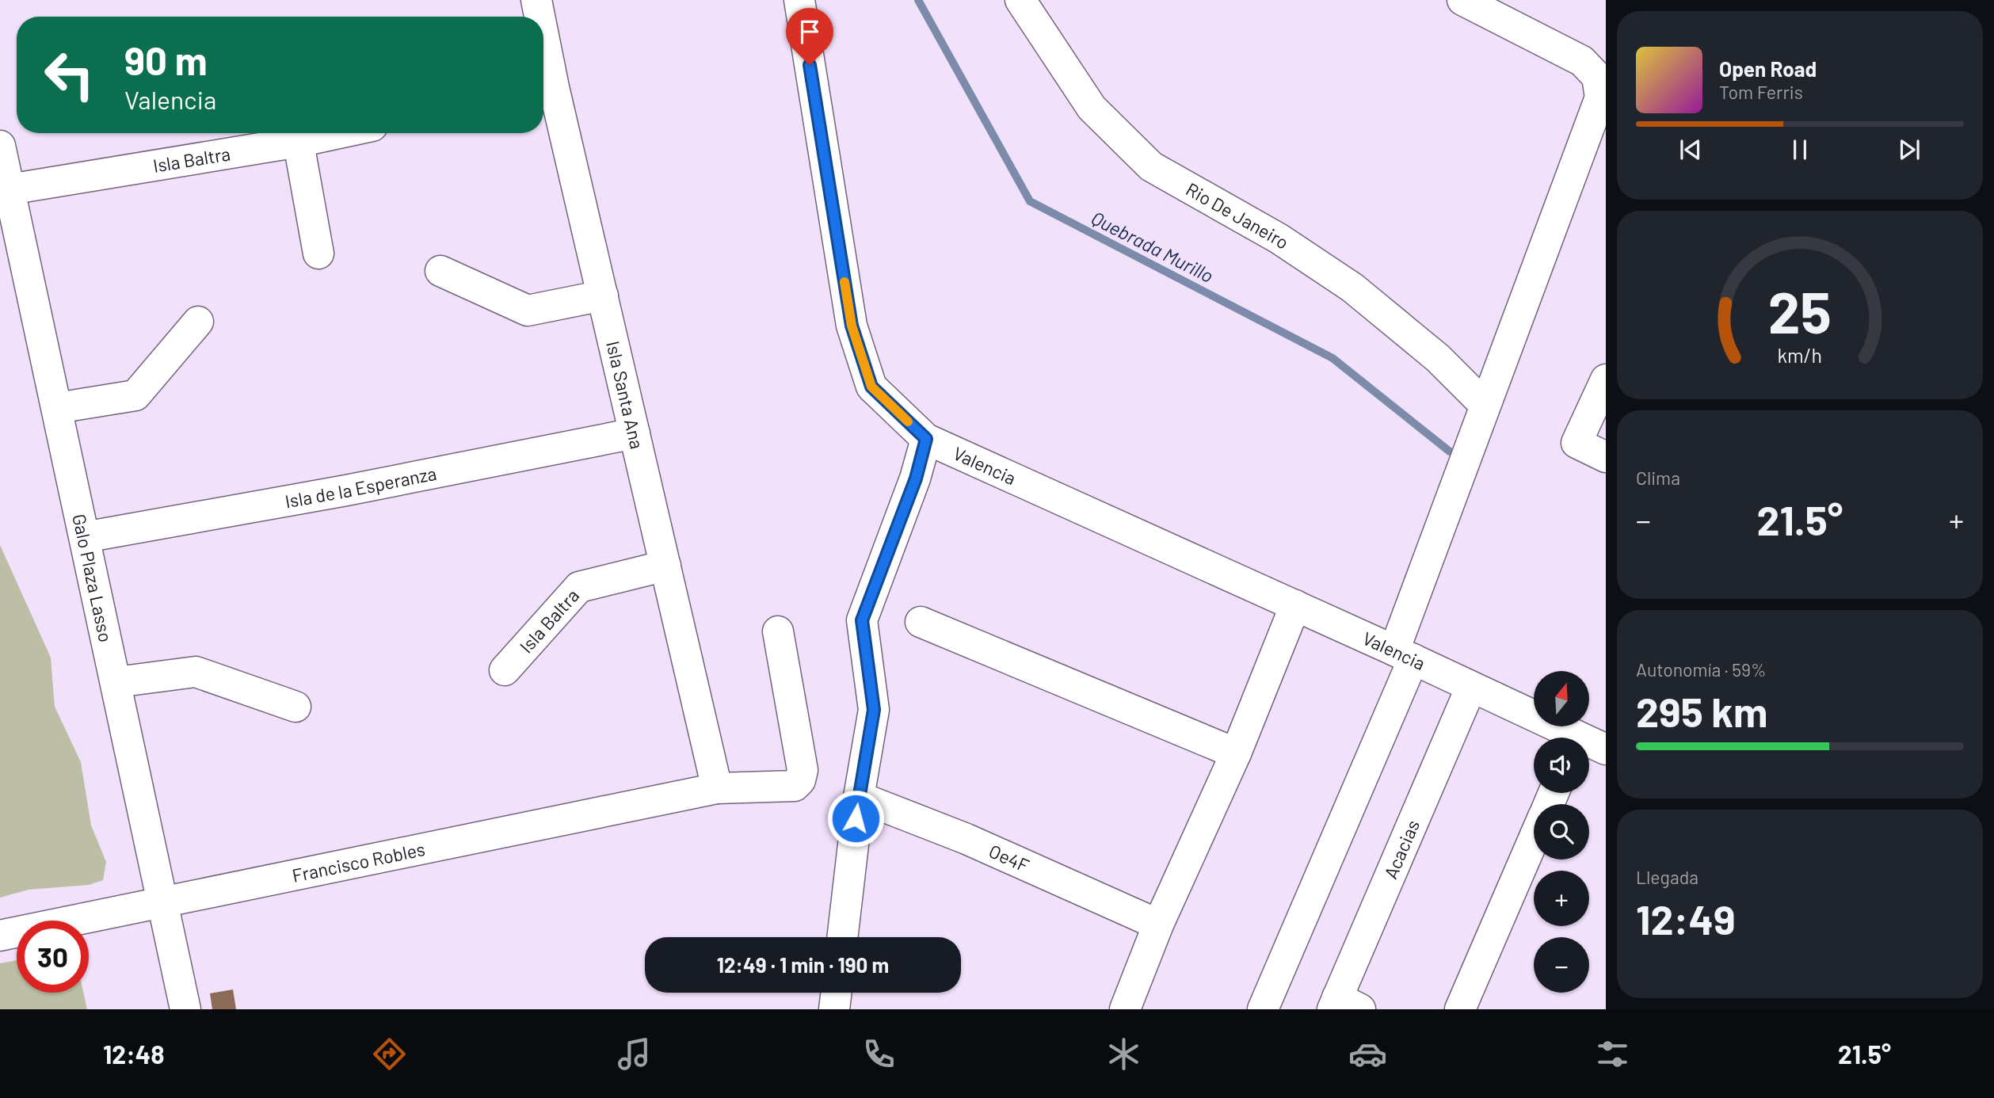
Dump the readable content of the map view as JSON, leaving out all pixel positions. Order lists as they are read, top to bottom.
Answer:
{
  "streets": {
    "street": [
      "Isla Baltra",
      "Rio De Janeiro",
      "Isla Santa Ana",
      "Valencia",
      "Isla de la Esperanza",
      "Galo Plaza Lasso",
      "Acacias",
      "Oe4F",
      "Francisco Robles"
    ]
  },
  "crossings": [
    ["Isla Baltra", "Isla Santa Ana"],
    ["Isla Baltra", "Galo Plaza Lasso"],
    ["Isla Santa Ana", "Isla de la Esperanza"],
    ["Isla Santa Ana", "Francisco Robles"],
    ["Valencia", "Acacias"],
    ["Isla de la Esperanza", "Galo Plaza Lasso"],
    ["Galo Plaza Lasso", "Francisco Robles"]
  ],
  "water": ["Quebrada Murillo"],
  "north": "top",
  "page": {
    "turn": ["90 m", "Valencia"],
    "song": ["Open Road", "Tom Ferris"],
    "tile": [
      "Clima",
      ["Autonomía · 59%", "295 km"],
      ["Llegada", "12:49"]
    ],
    "heat": ["−", "21.5°", "+"],
    "map_buttons": ["+", "−"],
    "limit": "30",
    "trip": "12:49 · 1 min · 190 m",
    "tabs": ["12:48", "21.5°"],
    "gauge": ["25", "km/h"]
  }
}
